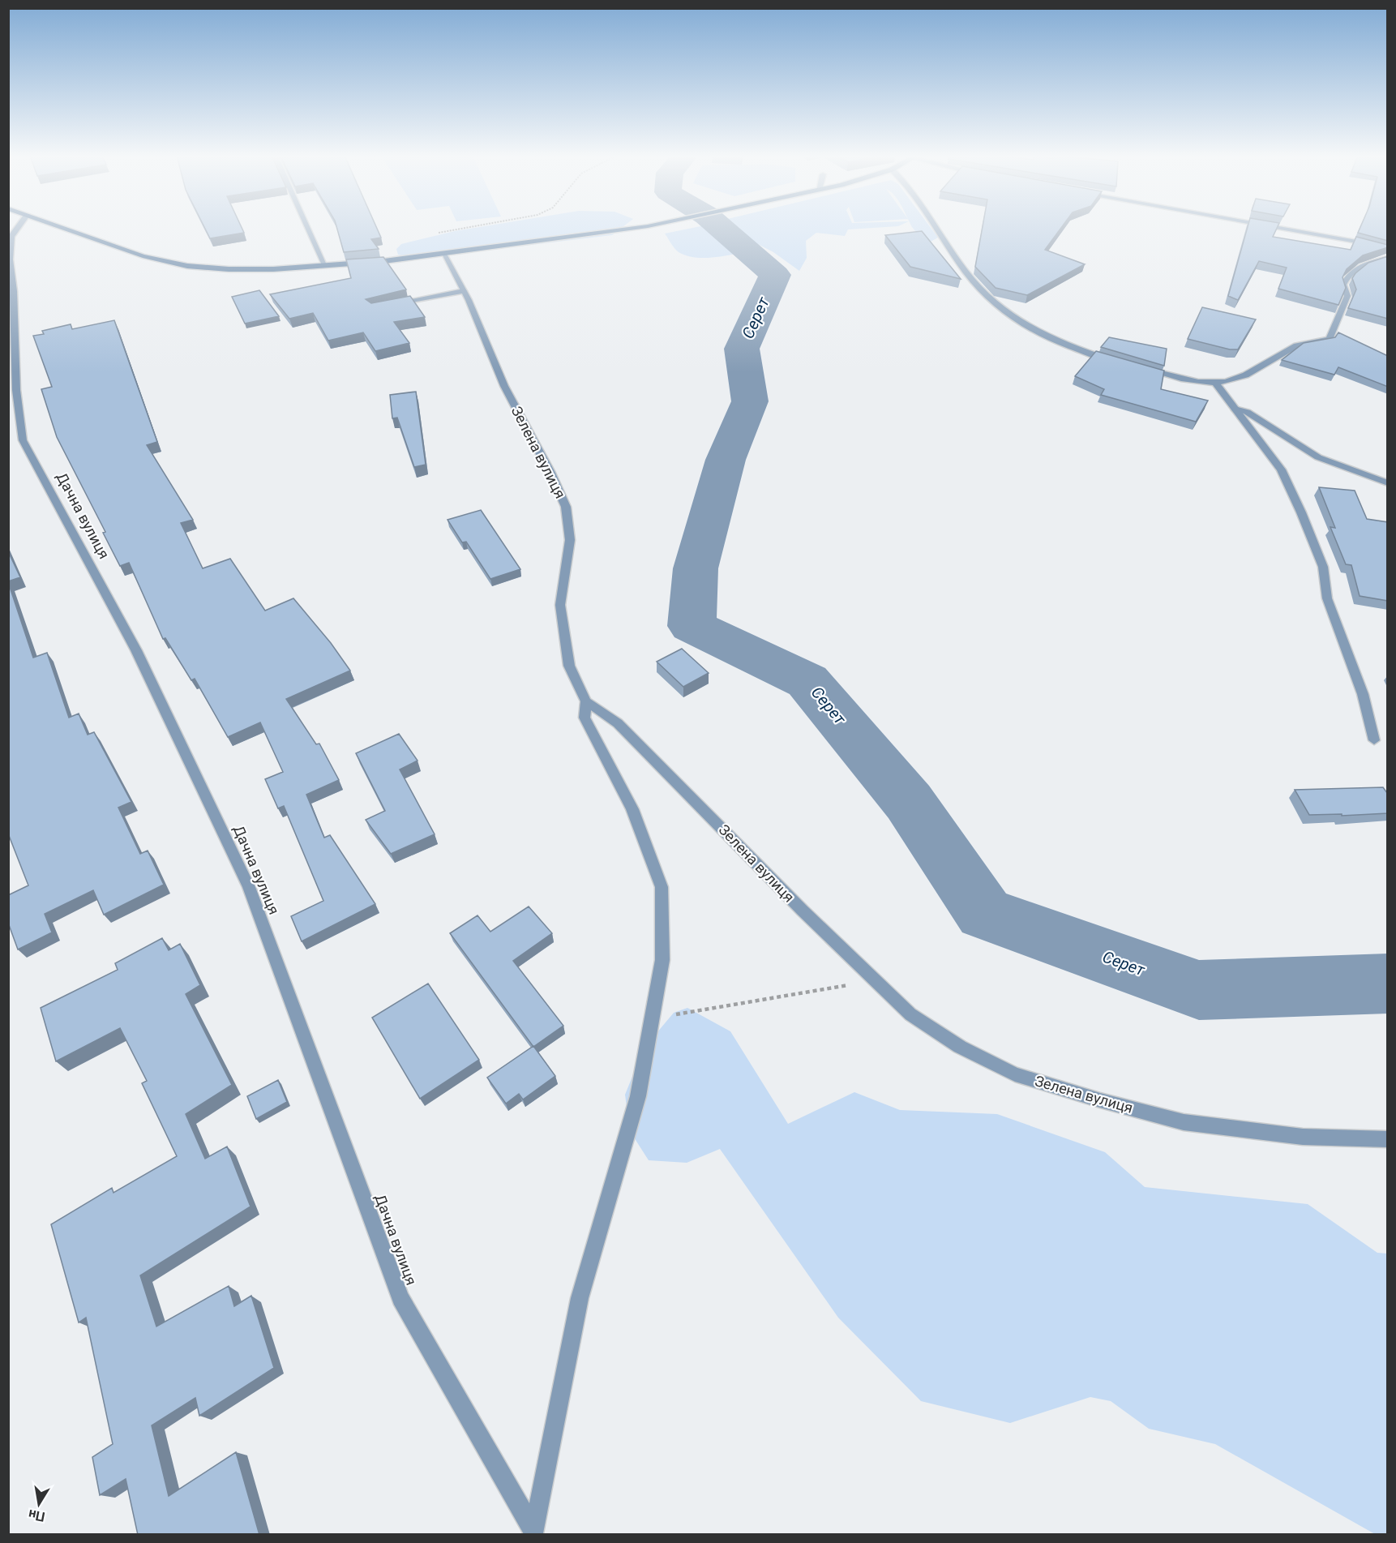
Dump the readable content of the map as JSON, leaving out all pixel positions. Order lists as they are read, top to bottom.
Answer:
{
  "streets": {
    "street": ["Зелена вулиця", "Дачна вулиця"]
  },
  "water": ["Серет"],
  "north": "bottom"
}
